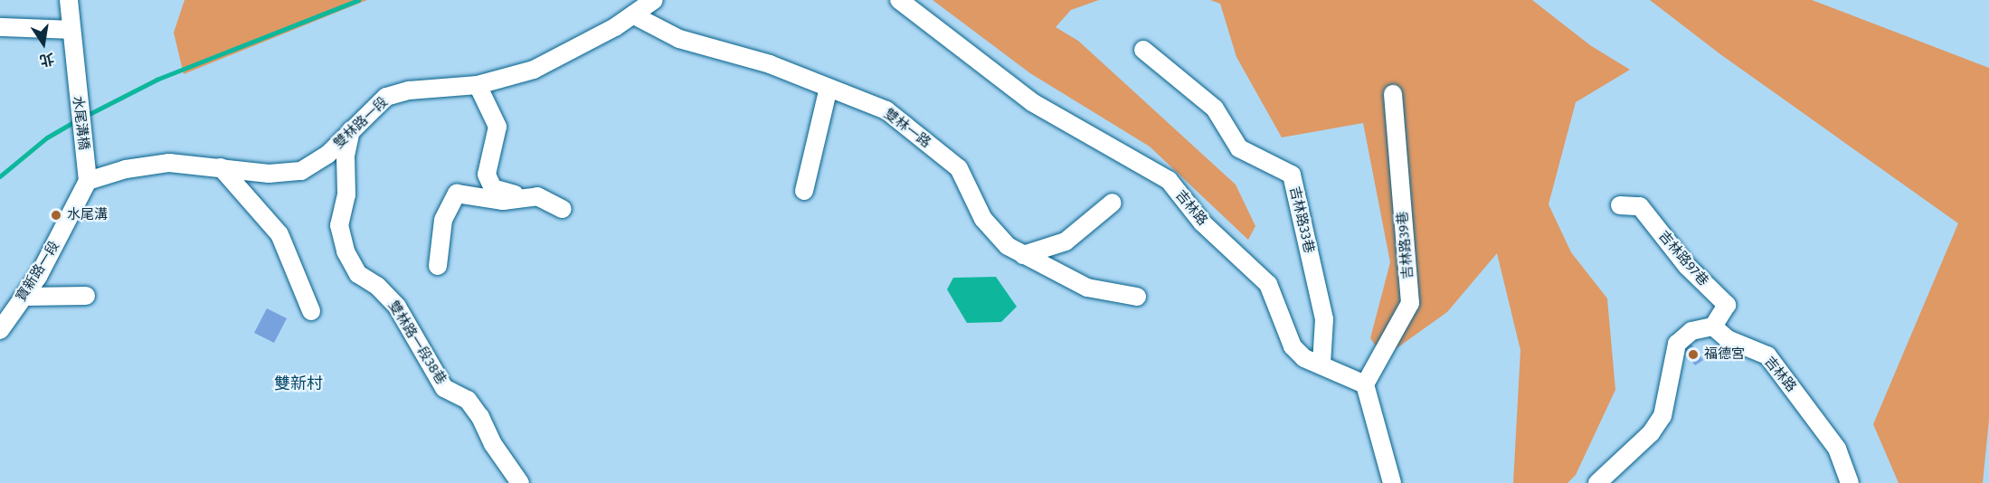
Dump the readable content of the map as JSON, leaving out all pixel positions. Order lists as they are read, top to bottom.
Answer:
{
  "streets": {
    "street": [
      "水尾溝橋",
      "雙林路一段",
      "雙林一路",
      "吉林路",
      "吉林路33巷",
      "吉林路39巷",
      "吉林路97巷",
      "寶新路一段",
      "雙林路一段38巷"
    ]
  },
  "crossings": [
    ["水尾溝橋", "雙林路一段"],
    ["水尾溝橋", "寶新路一段"],
    ["雙林路一段", "雙林一路"],
    ["雙林路一段", "寶新路一段"],
    ["雙林路一段", "雙林路一段38巷"],
    ["吉林路", "吉林路33巷"],
    ["吉林路", "吉林路39巷"],
    ["吉林路", "吉林路97巷"]
  ],
  "districts": ["雙新村"],
  "places": ["水尾溝", "福德宮"],
  "north": "bottom"
}
